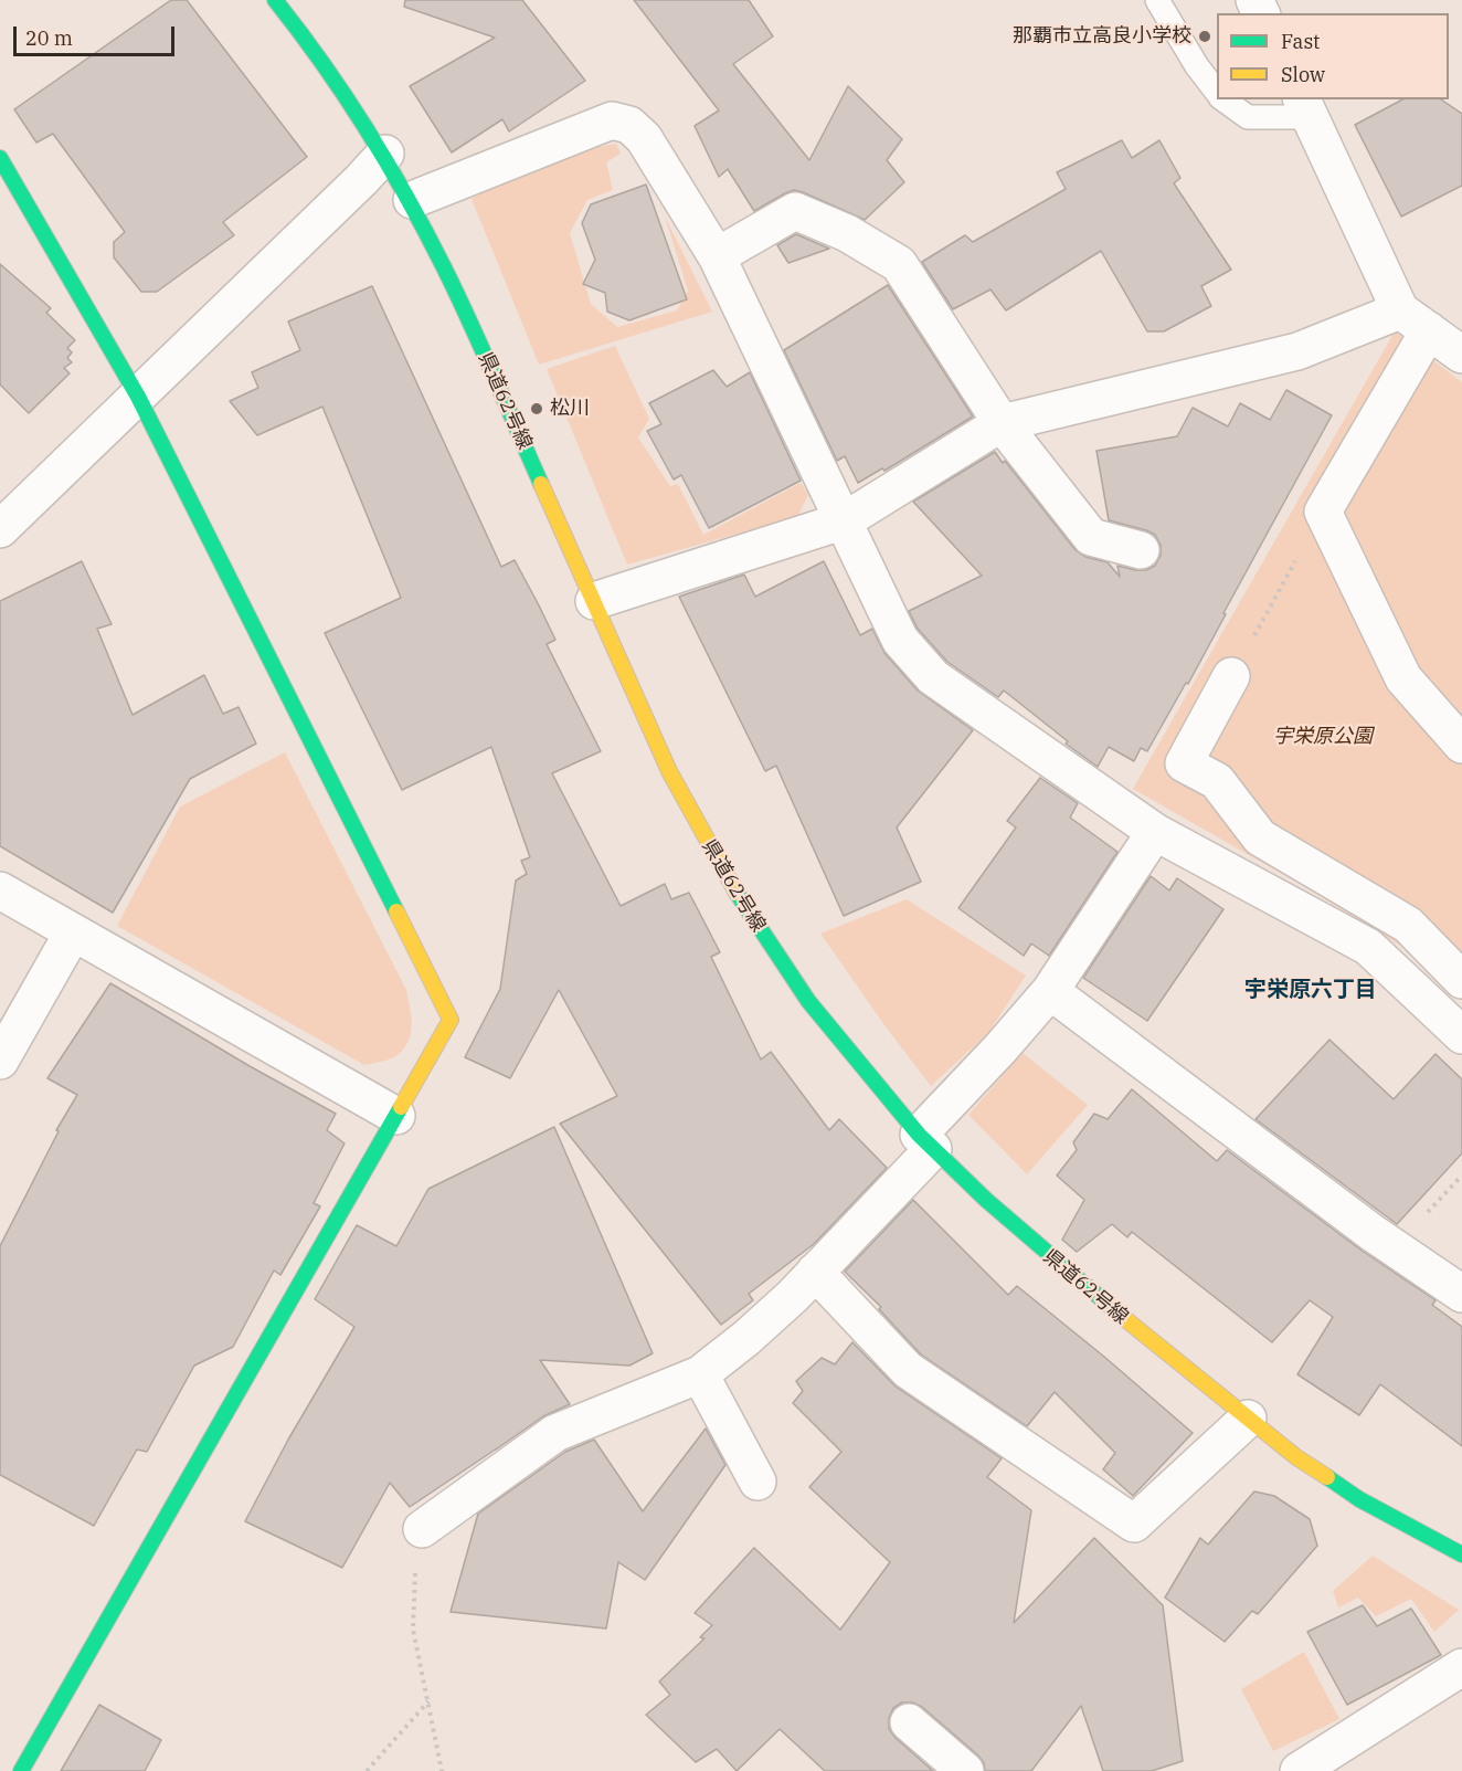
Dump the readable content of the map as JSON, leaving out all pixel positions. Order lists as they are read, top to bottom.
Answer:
{
  "streets": {
    "main road": ["県道62号線"]
  },
  "districts": ["宇栄原六丁目"],
  "parks": ["宇栄原公園"],
  "places": ["那覇市立高良小学校", "松川"],
  "legend": ["Fast", "Slow"],
  "scale_bar": "20 m"
}
